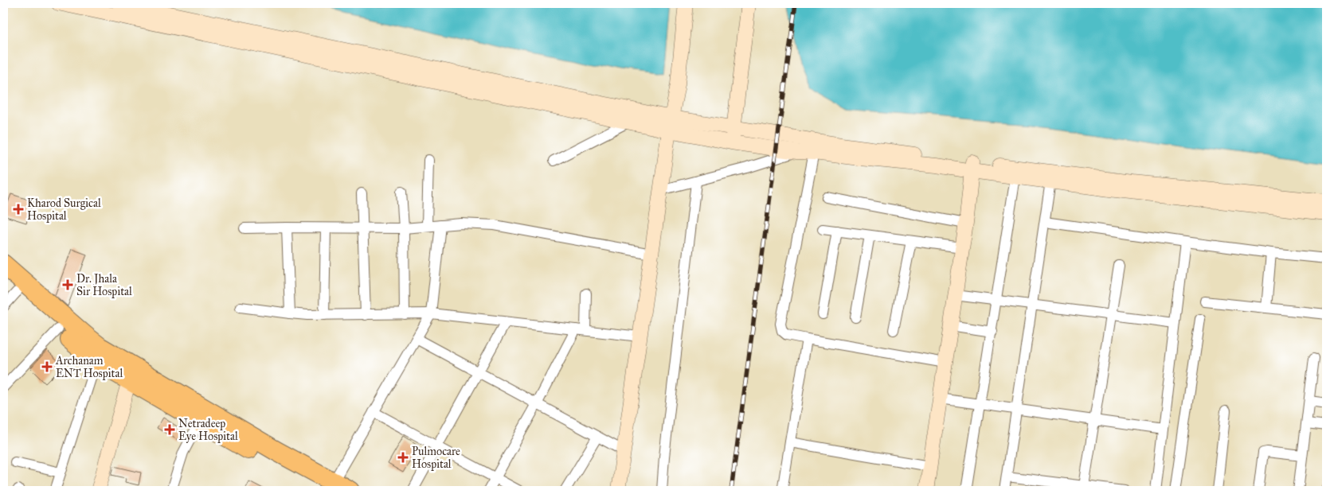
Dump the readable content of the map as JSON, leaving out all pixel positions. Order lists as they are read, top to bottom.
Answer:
{
  "places": {
    "health": [
      "Kharod Surgical Hospital",
      "Dr. Jhala Sir Hospital",
      "Archanam ENT Hospital",
      "Netradeep Eye Hospital",
      "Pulmocare Hospital"
    ]
  }
}
